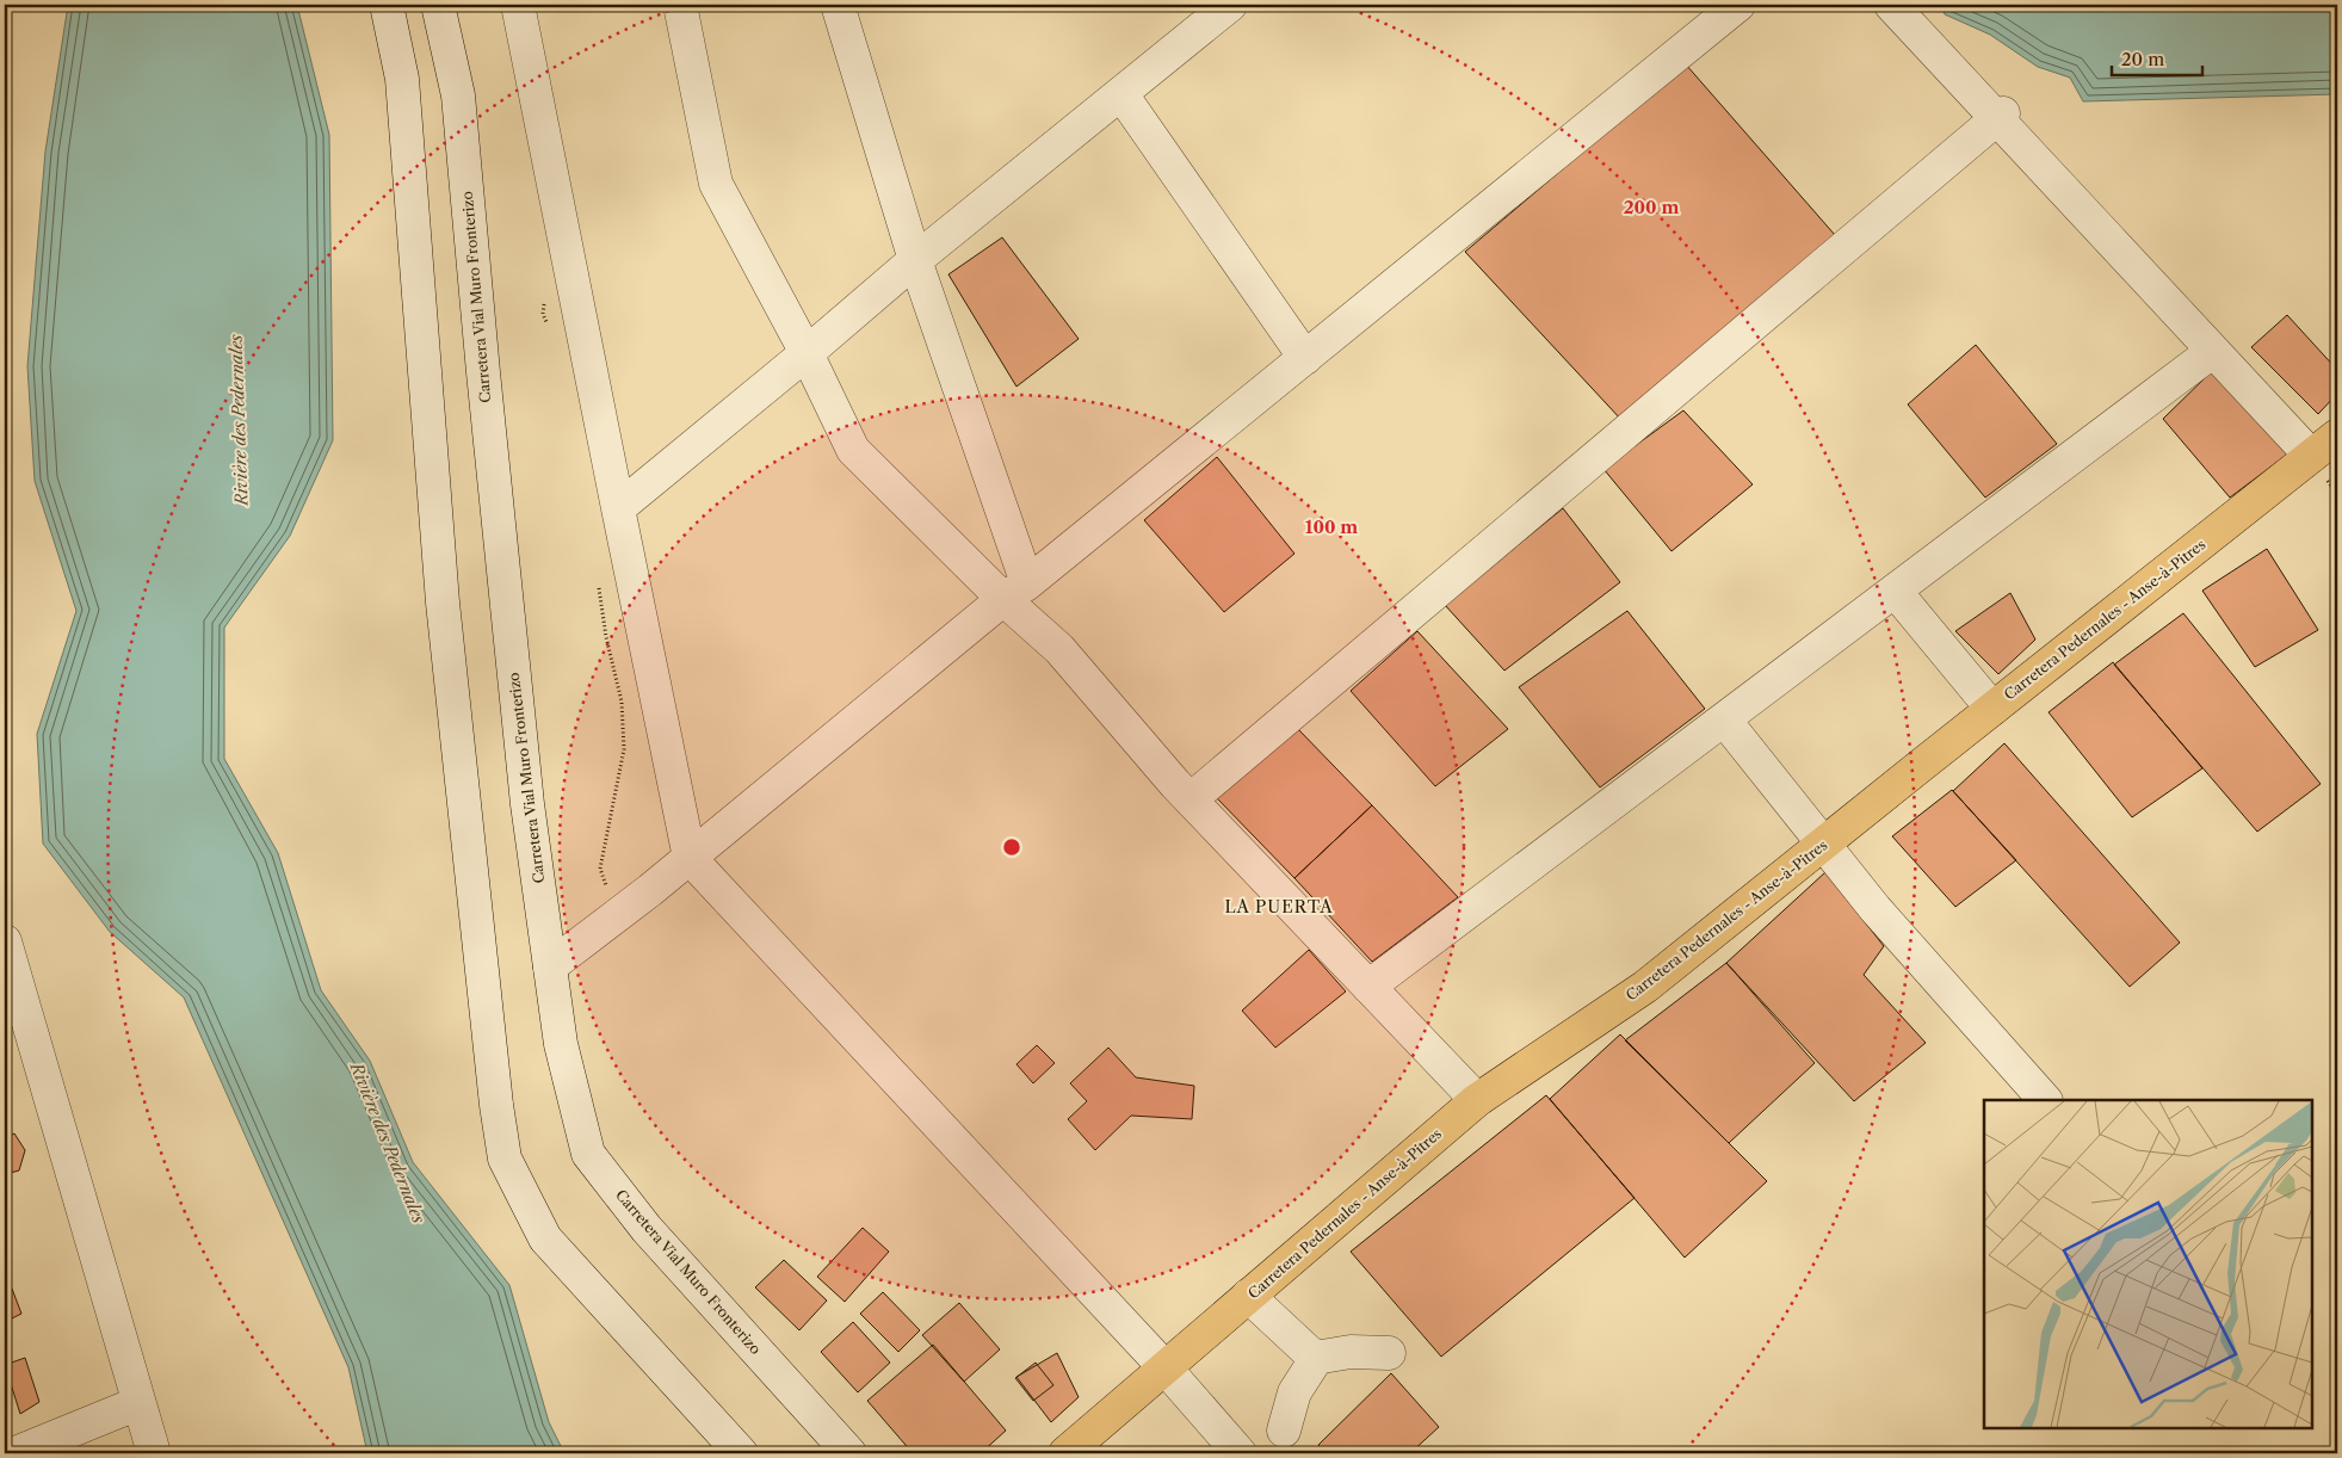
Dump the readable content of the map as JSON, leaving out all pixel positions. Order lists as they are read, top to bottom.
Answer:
{
  "streets": {
    "main road": ["Carretera Pedernales - Anse-à-Pitres"],
    "street": ["Carretera Vial Muro Fronterizo"]
  },
  "districts": ["LA PUERTA"],
  "water": ["Rivière des Pedernales"],
  "scale_bar": "20 m",
  "rings": ["200 m", "100 m"]
}
